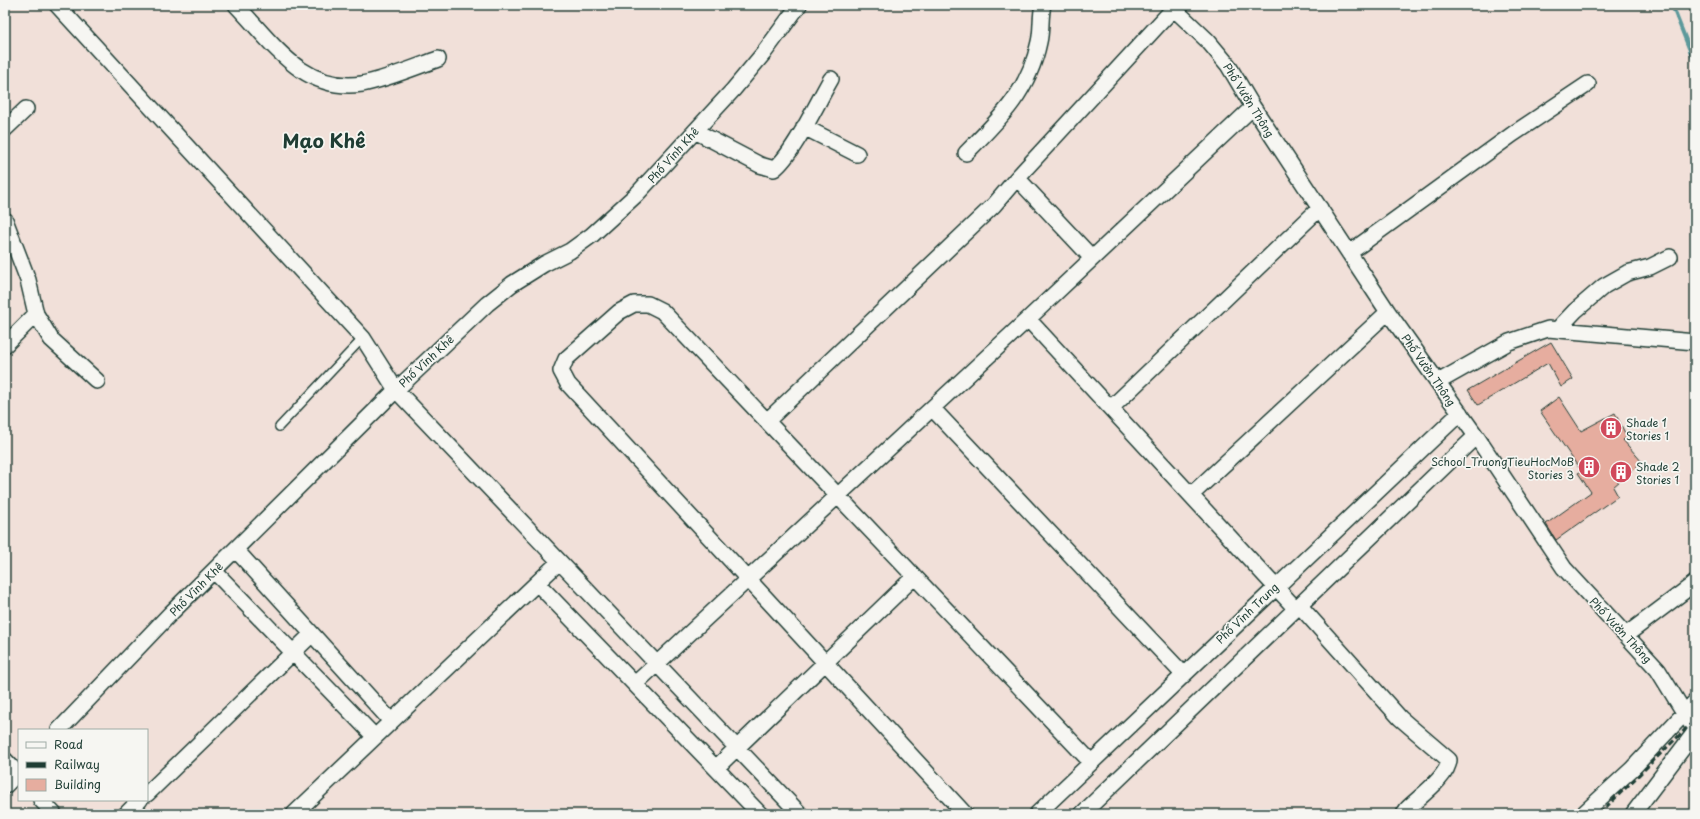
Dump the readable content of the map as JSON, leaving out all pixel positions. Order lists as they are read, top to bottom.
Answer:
{
  "streets": {
    "street": ["Phố Vườn Thông", "Phố Vĩnh Khê", "Phố Vĩnh Trung"]
  },
  "crossings": [
    ["Phố Vườn Thông", "Phố Vĩnh Trung"]
  ],
  "districts": ["Mạo Khê"],
  "places": {
    "building": ["Shade 1 Stories 1", "School_TruongTieuHocMoB Stories 3", "Shade 2 Stories 1"]
  },
  "legend": ["Road", "Railway", "Building"]
}
